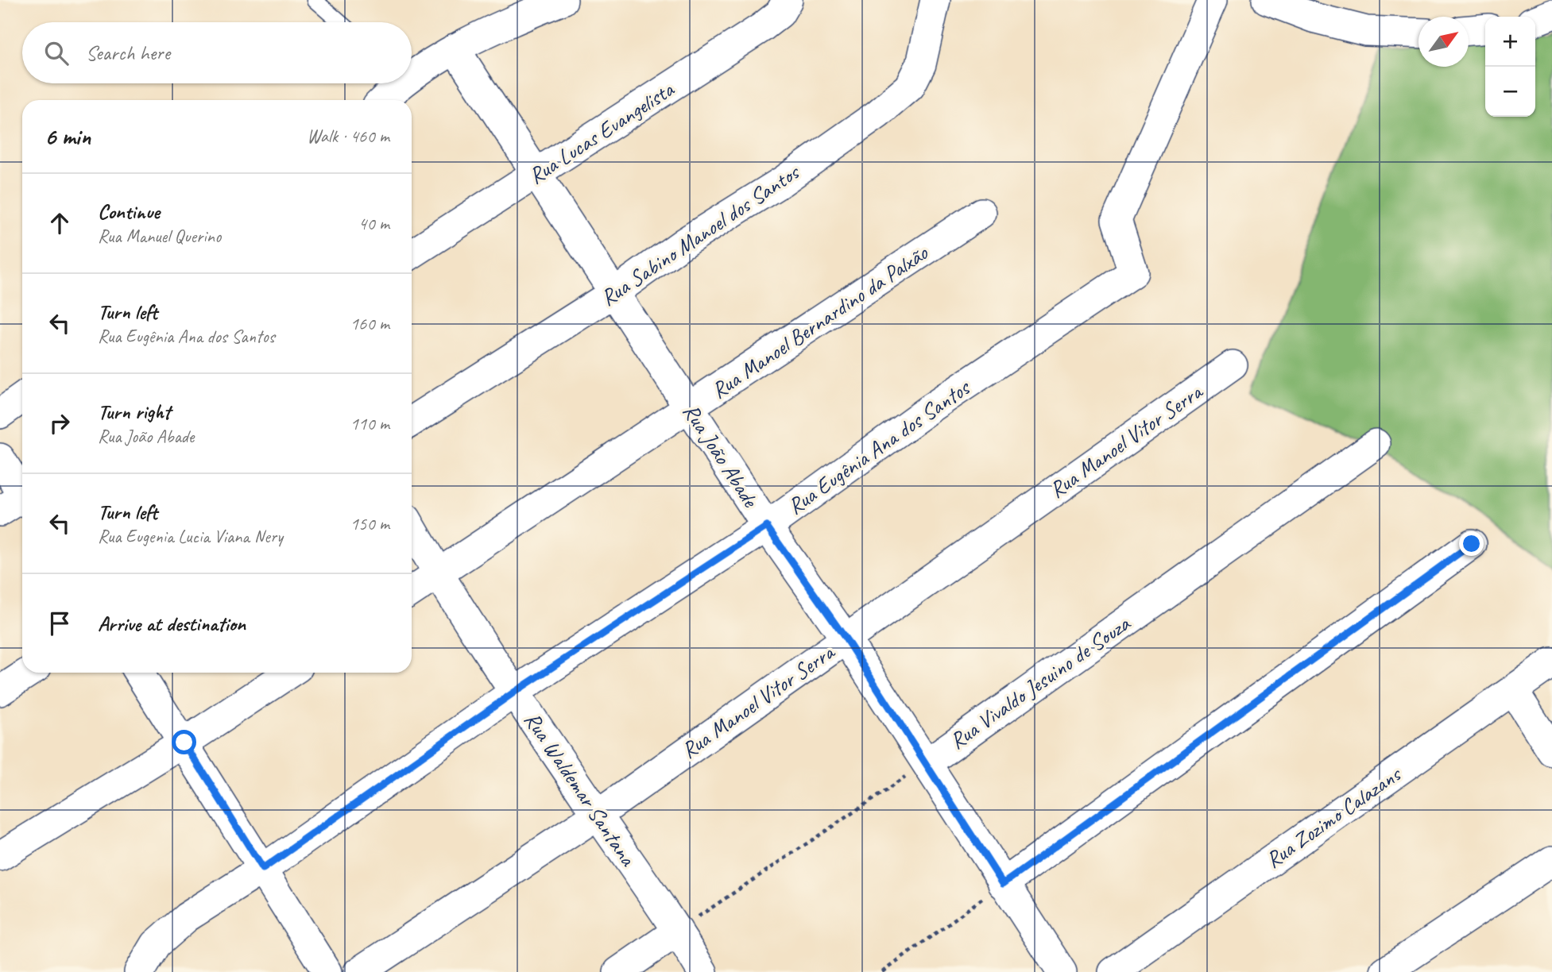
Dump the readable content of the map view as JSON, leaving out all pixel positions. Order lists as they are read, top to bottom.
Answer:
{
  "streets": {
    "street": [
      "Rua Lucas Evangelista",
      "Rua Sabino Manoel dos Santos",
      "Rua Manoel Bernardino da Palxão",
      "Rua Manoel Vitor Serra",
      "Rua Eugênia Ana dos Santos",
      "Rua João Abade",
      "Rua Vivaldo Jesuino de Souza",
      "Rua Waldemar Santana",
      "Rua Zozimo Calazans"
    ]
  },
  "crossings": [
    ["Rua Lucas Evangelista", "Rua João Abade"],
    ["Rua Sabino Manoel dos Santos", "Rua João Abade"],
    ["Rua Manoel Bernardino da Palxão", "Rua João Abade"],
    ["Rua Manoel Bernardino da Palxão", "Rua Waldemar Santana"],
    ["Rua Manoel Vitor Serra", "Rua João Abade"],
    ["Rua Manoel Vitor Serra", "Rua Waldemar Santana"],
    ["Rua Eugênia Ana dos Santos", "Rua João Abade"],
    ["Rua Eugênia Ana dos Santos", "Rua Waldemar Santana"],
    ["Rua João Abade", "Rua Vivaldo Jesuino de Souza"],
    ["Rua Vivaldo Jesuino de Souza", "Rua Waldemar Santana"]
  ],
  "north": "top right",
  "page": {
    "map_buttons": ["+", "−"],
    "search": "Search here",
    "heading": ["6 min", "Walk · 460 m"],
    "list": [
      ["Continue", "Rua Manuel Querino", "40 m"],
      ["Turn left", "Rua Eugênia Ana dos Santos", "160 m"],
      ["Turn right", "Rua João Abade", "110 m"],
      ["Turn left", "Rua Eugenia Lucia Viana Nery", "150 m"],
      "Arrive at destination"
    ]
  }
}
